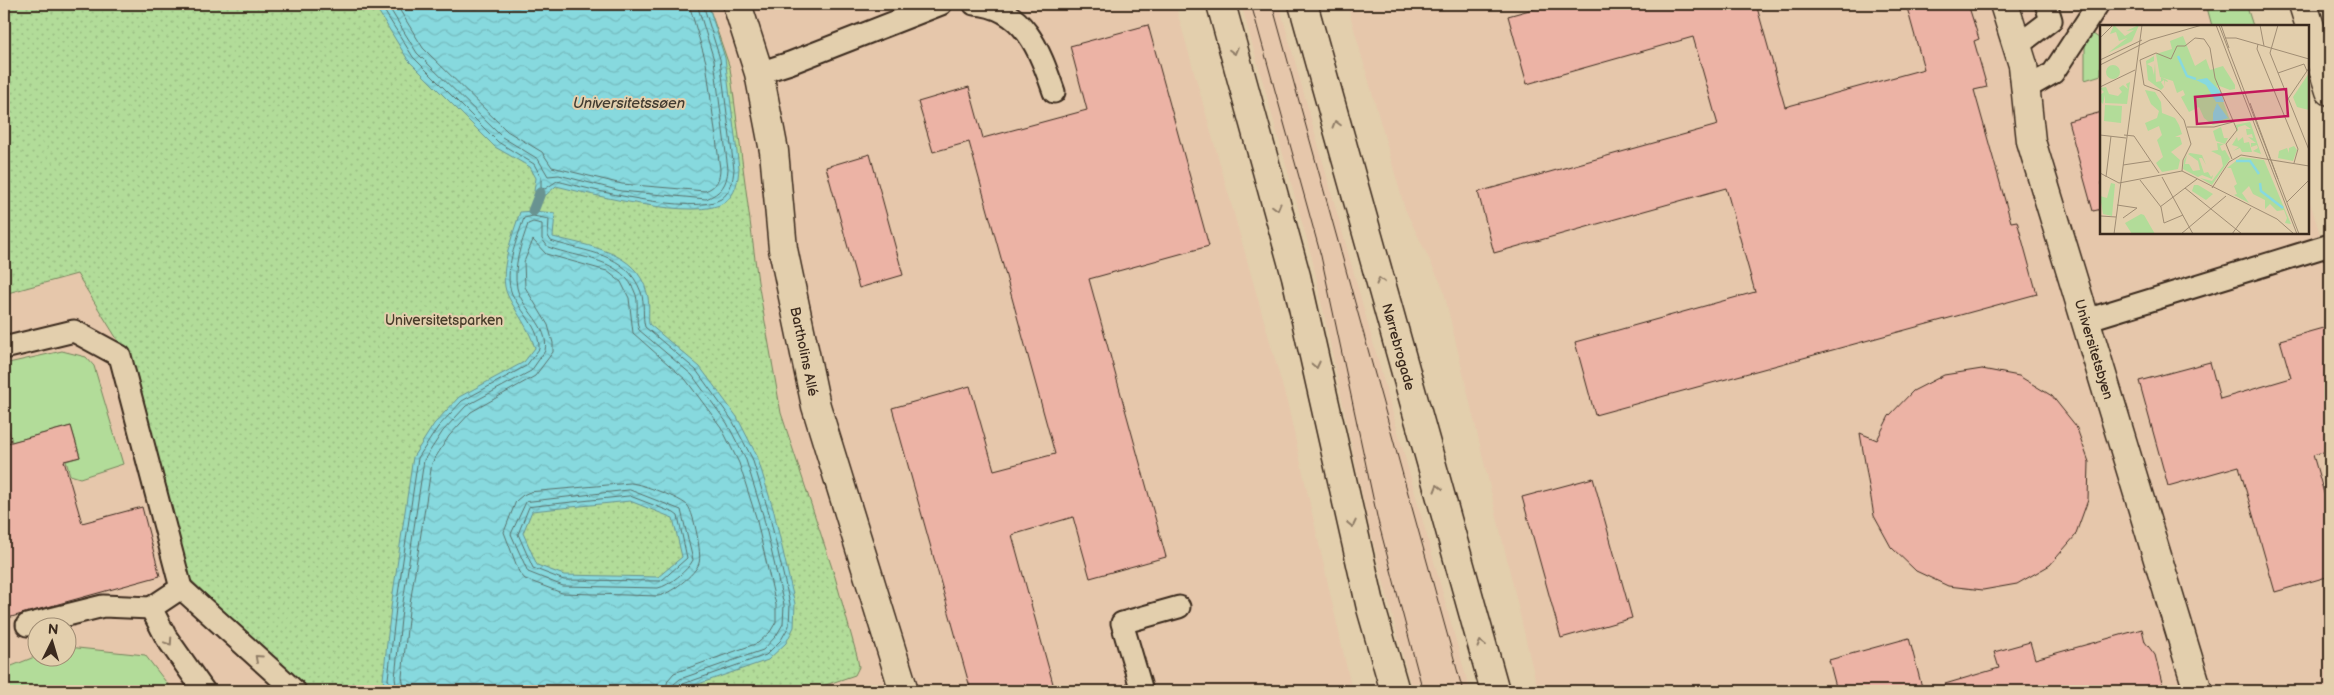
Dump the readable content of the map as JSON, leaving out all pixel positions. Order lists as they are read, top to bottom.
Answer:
{
  "streets": {
    "street": ["Nørrebrogade", "Universitetsbyen", "Bartholins Allé"]
  },
  "water": ["Universitetssøen"],
  "parks": ["Universitetsparken"],
  "north": "top"
}
